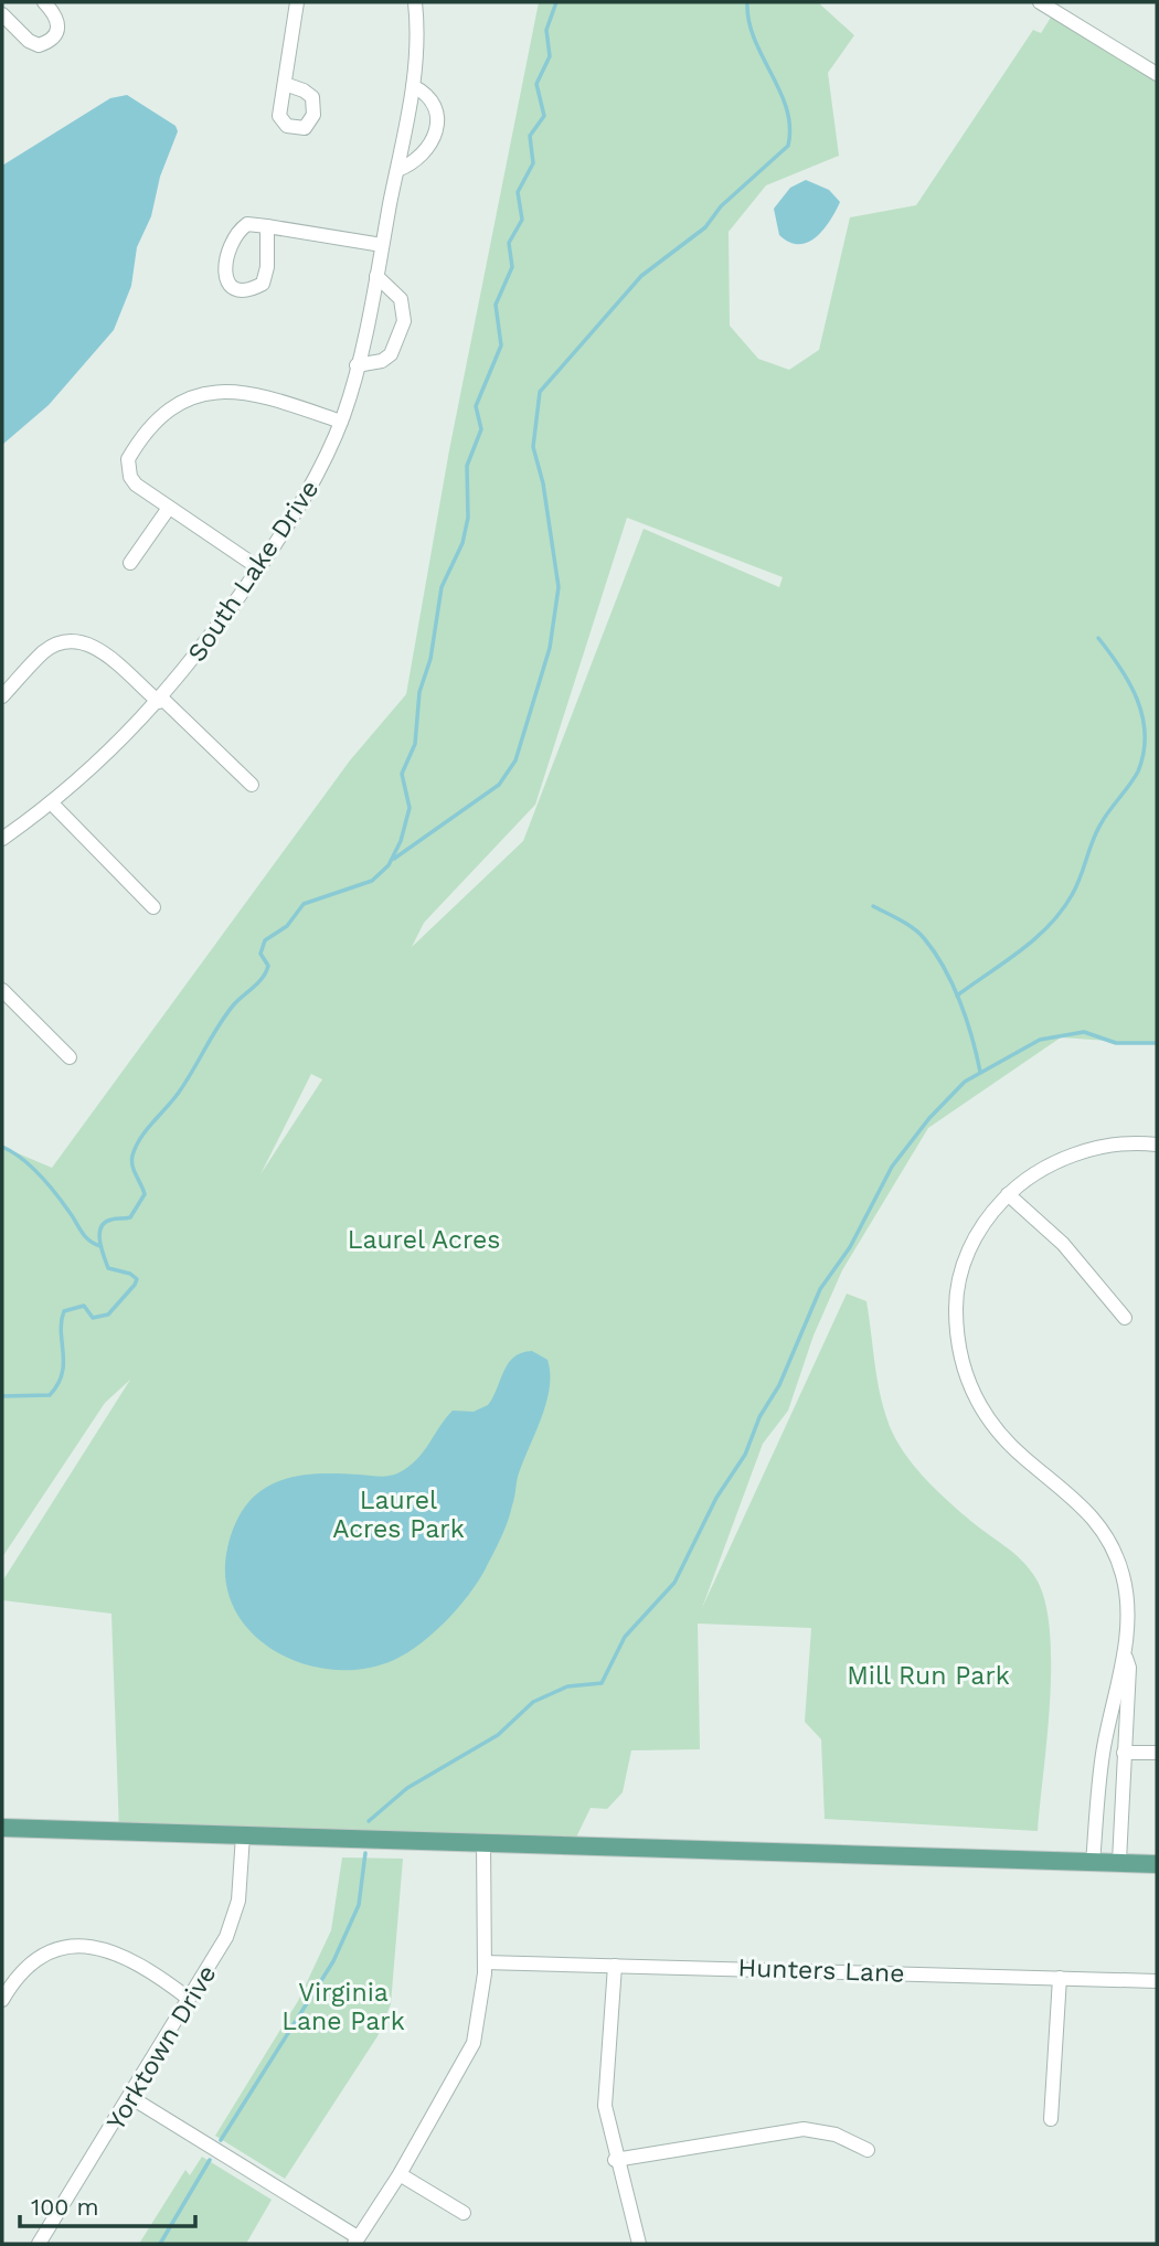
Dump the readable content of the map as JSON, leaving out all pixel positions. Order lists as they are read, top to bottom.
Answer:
{
  "streets": {
    "street": ["South Lake Drive", "Hunters Lane", "Yorktown Drive"]
  },
  "parks": [
    "Laurel Acres",
    "Laurel Acres Park",
    "Mill Run Park",
    "Virginia Lane Park"
  ],
  "scale_bar": "100 m"
}
